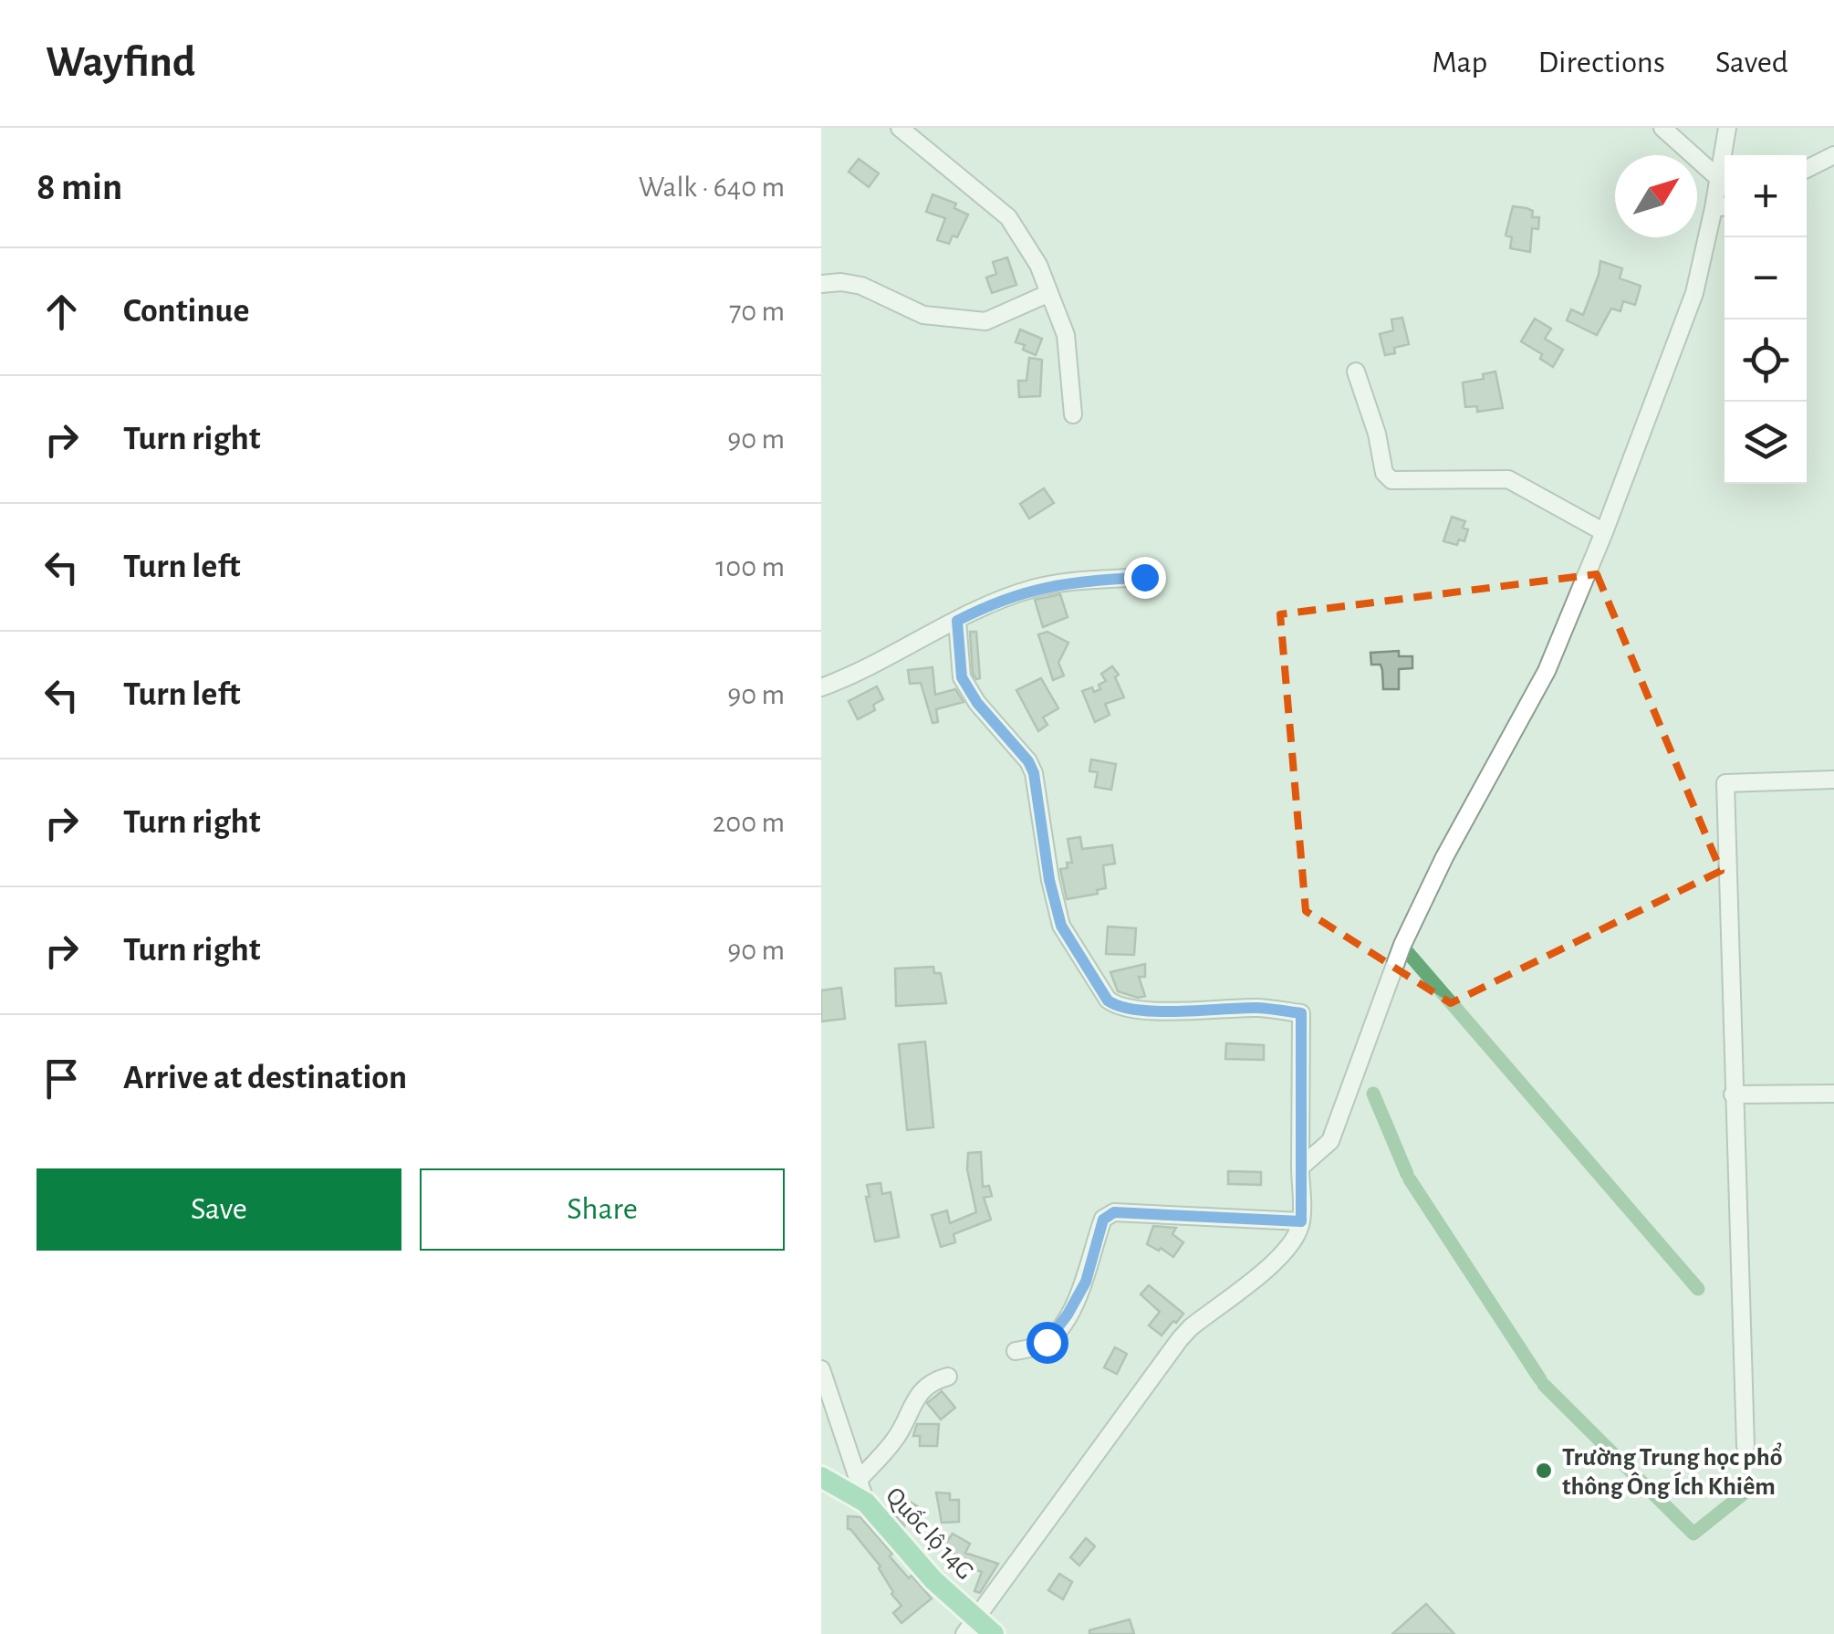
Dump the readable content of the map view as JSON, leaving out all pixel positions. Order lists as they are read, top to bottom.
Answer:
{
  "streets": {
    "main road": ["Quốc lộ 14G"]
  },
  "places": ["Trường Trung học phổ thông Ông Ích Khiêm"],
  "north": "top right",
  "page": {
    "header": "Wayfind",
    "nav": ["Map", "Directions", "Saved"],
    "heading": ["8 min", "Walk · 640 m"],
    "map_buttons": ["+", "−"],
    "list": [
      ["Continue", "70 m"],
      ["Turn right", "90 m"],
      ["Turn left", "100 m"],
      ["Turn left", "90 m"],
      ["Turn right", "200 m"],
      ["Turn right", "90 m"],
      "Arrive at destination"
    ],
    "buttons": ["Save", "Share"]
  }
}
